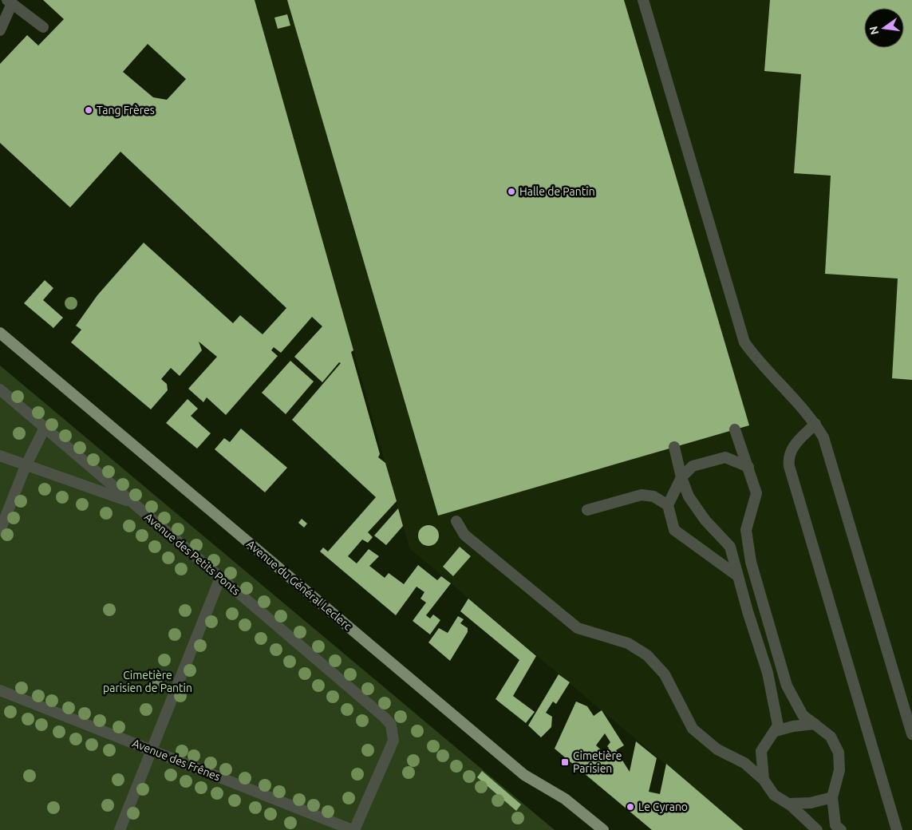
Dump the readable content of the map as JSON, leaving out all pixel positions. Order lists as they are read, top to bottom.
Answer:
{
  "streets": {
    "main road": ["Avenue du Général Leclerc"],
    "lane": ["Avenue des Petits Ponts", "Avenue des Frênes"]
  },
  "crossings": [
    ["Avenue des Petits Ponts", "Avenue des Frênes"]
  ],
  "parks": ["Cimetière parisien de Pantin"],
  "places": {
    "other": ["Tang Frères", "Halle de Pantin", "Le Cyrano"],
    "transit": ["Cimetière Parisien"]
  },
  "north": "left"
}
